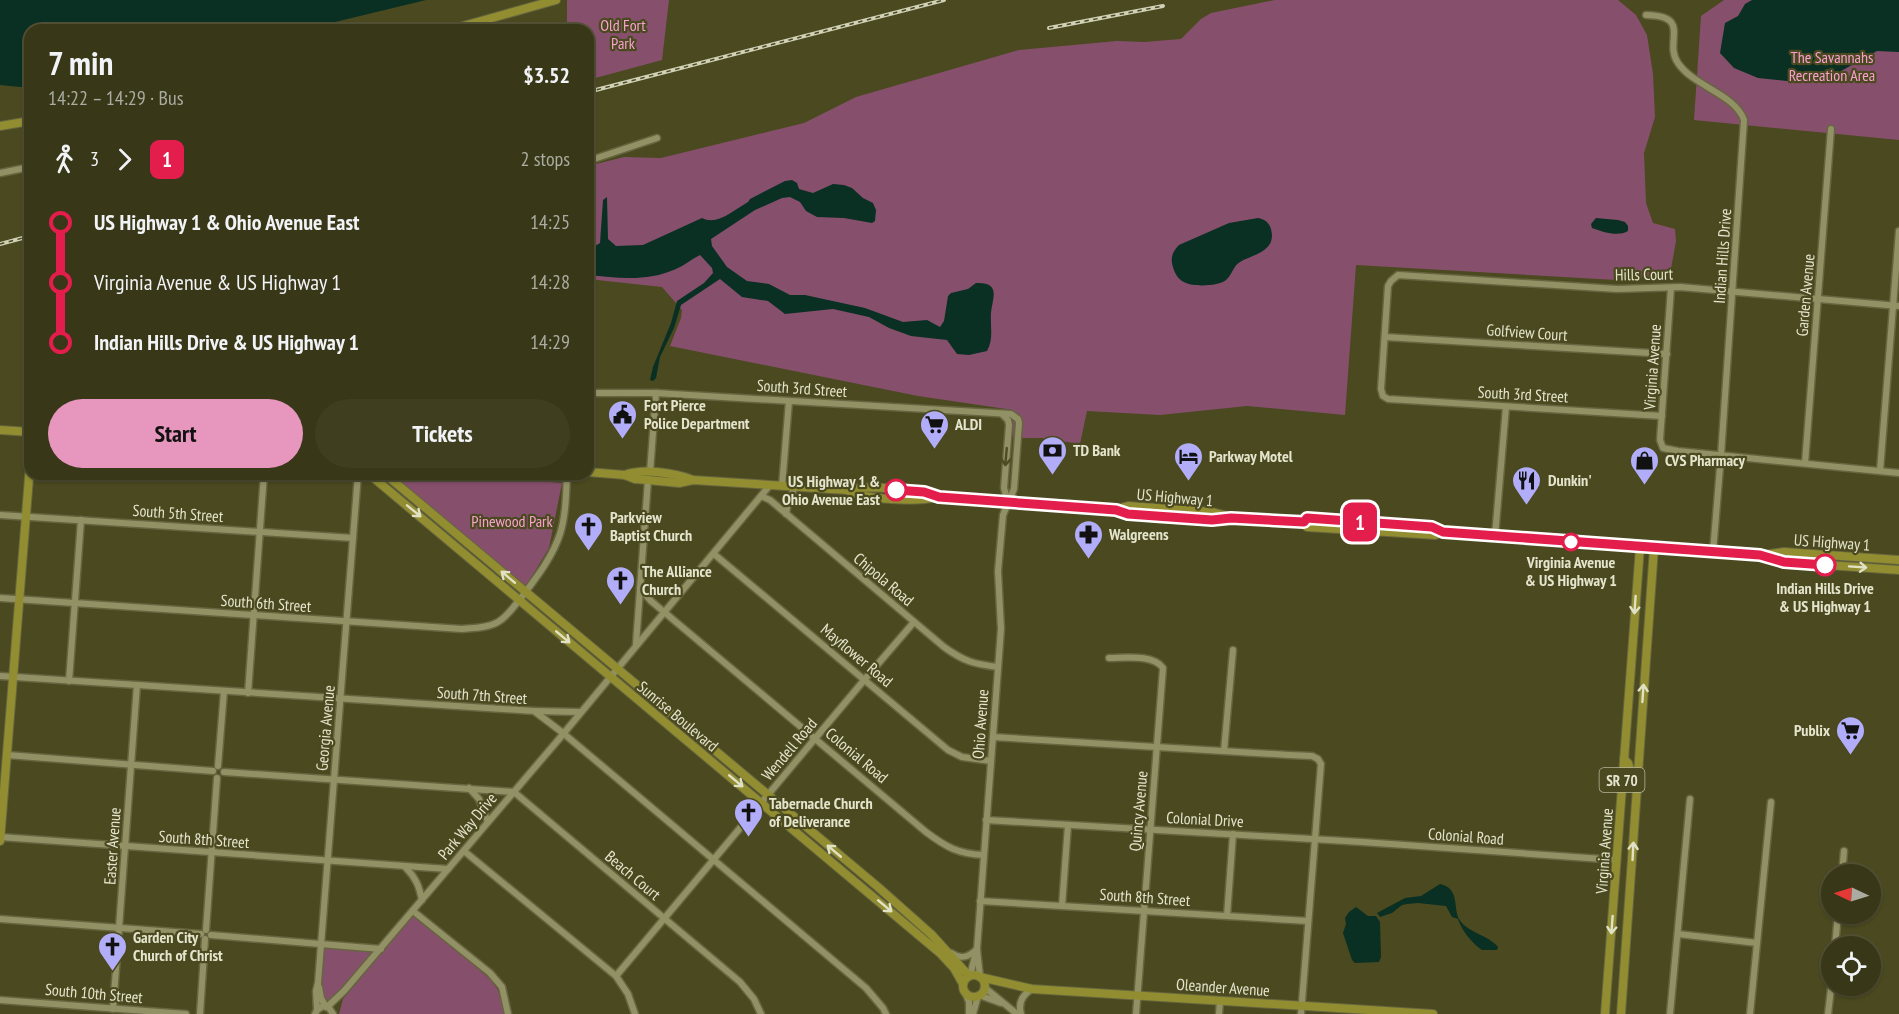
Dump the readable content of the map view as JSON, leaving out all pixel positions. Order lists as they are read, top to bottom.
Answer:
{
  "streets": {
    "main road": [
      "Virginia Avenue",
      "US Highway 1",
      "Sunrise Boulevard",
      "SR 70",
      "Oleander Avenue"
    ],
    "street": [
      "Indian Hills Drive",
      "Hills Court",
      "Garden Avenue",
      "Golfview Court",
      "South 3rd Street",
      "South 5th Street",
      "Chipola Road",
      "South 6th Street",
      "Mayflower Road",
      "South 7th Street",
      "Ohio Avenue",
      "Georgia Avenue",
      "Wendell Road",
      "Colonial Road",
      "Quincy Avenue",
      "Colonial Drive",
      "Park Way Drive",
      "South 8th Street",
      "Easter Avenue",
      "Beach Court",
      "South 10th Street"
    ]
  },
  "crossings": [
    ["Indian Hills Drive", "Hills Court"],
    ["Indian Hills Drive", "Virginia Avenue"],
    ["Indian Hills Drive", "US Highway 1"],
    ["Hills Court", "Garden Avenue"],
    ["Hills Court", "Golfview Court"],
    ["Hills Court", "Virginia Avenue"],
    ["Hills Court", "South 3rd Street"],
    ["Golfview Court", "Virginia Avenue"],
    ["Golfview Court", "South 3rd Street"],
    ["Virginia Avenue", "South 3rd Street"],
    ["Virginia Avenue", "US Highway 1"],
    ["Virginia Avenue", "Colonial Road"],
    ["South 3rd Street", "Ohio Avenue"],
    ["US Highway 1", "Ohio Avenue"],
    ["US Highway 1", "Park Way Drive"],
    ["South 5th Street", "Georgia Avenue"],
    ["Chipola Road", "Ohio Avenue"],
    ["Chipola Road", "Wendell Road"],
    ["Chipola Road", "Park Way Drive"],
    ["South 6th Street", "Sunrise Boulevard"],
    ["South 6th Street", "Georgia Avenue"],
    ["Mayflower Road", "Ohio Avenue"],
    ["Mayflower Road", "Wendell Road"],
    ["Mayflower Road", "Park Way Drive"],
    ["South 7th Street", "Georgia Avenue"],
    ["South 7th Street", "Wendell Road"],
    ["South 7th Street", "Park Way Drive"],
    ["South 7th Street", "Easter Avenue"],
    ["Sunrise Boulevard", "Ohio Avenue"],
    ["Sunrise Boulevard", "Wendell Road"],
    ["Sunrise Boulevard", "Park Way Drive"],
    ["Sunrise Boulevard", "Oleander Avenue"],
    ["Ohio Avenue", "Colonial Road"],
    ["Ohio Avenue", "Colonial Drive"],
    ["Ohio Avenue", "South 8th Street"],
    ["Ohio Avenue", "Oleander Avenue"],
    ["Georgia Avenue", "Park Way Drive"],
    ["Georgia Avenue", "South 8th Street"],
    ["Wendell Road", "Colonial Road"],
    ["Wendell Road", "Beach Court"],
    ["Colonial Road", "Colonial Drive"],
    ["Colonial Road", "Park Way Drive"],
    ["Quincy Avenue", "Colonial Drive"],
    ["Quincy Avenue", "South 8th Street"],
    ["Quincy Avenue", "Oleander Avenue"],
    ["Park Way Drive", "South 8th Street"],
    ["Park Way Drive", "Beach Court"],
    ["South 8th Street", "Easter Avenue"],
    ["Easter Avenue", "South 10th Street"]
  ],
  "parks": ["Old Fort Park", "The Savannahs Recreation Area", "Pinewood Park"],
  "places": {
    "public building": ["Fort Pierce Police Department"],
    "supermarket": ["ALDI", "Publix"],
    "bank": ["TD Bank"],
    "hotel": ["Parkway Motel"],
    "shop": ["CVS Pharmacy"],
    "other": ["US Highway 1 & Ohio Avenue East", "Virginia Avenue & US Highway 1", "Indian Hills Drive & US Highway 1"],
    "restaurant": ["Dunkin'"],
    "church": [
      "Parkview Baptist Church",
      "The Alliance Church",
      "Tabernacle Church of Deliverance",
      "Garden City Church of Christ"
    ],
    "pharmacy": ["Walgreens"]
  },
  "lines": ["bus line 1"],
  "north": "left",
  "page": {
    "on_map": "1",
    "heading": ["7 min", "14:22 – 14:29 · Bus", "$3.52"],
    "legs": ["3", "1", "2 stops"],
    "list": [
      {
        "name": "US Highway 1 & Ohio Avenue East",
        "value": "14:25"
      },
      {
        "name": "Virginia Avenue & US Highway 1",
        "value": "14:28"
      },
      {
        "name": "Indian Hills Drive & US Highway 1",
        "value": "14:29"
      }
    ],
    "buttons": ["Start", "Tickets"]
  }
}
